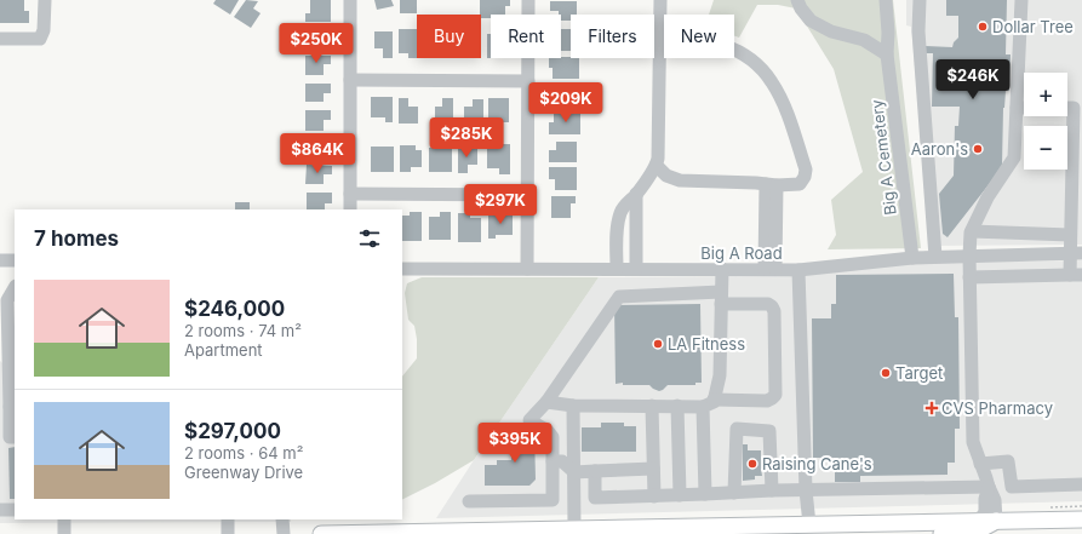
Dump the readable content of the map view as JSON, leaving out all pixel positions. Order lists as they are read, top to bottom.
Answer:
{
  "streets": {
    "street": ["Big A Cemetery", "Big A Road"]
  },
  "crossings": [
    ["Big A Cemetery", "Big A Road"]
  ],
  "places": {
    "other": [
      "Dollar Tree",
      "Aaron's",
      "LA Fitness",
      "Target",
      "Raising Cane's"
    ],
    "health": ["CVS Pharmacy"]
  },
  "page": {
    "chip": [
      "Buy",
      "Rent",
      "Filters",
      "New"
    ],
    "price": [
      "$250K",
      "$246K",
      "$209K",
      "$285K",
      "$864K",
      "$297K",
      "$395K"
    ],
    "map_buttons": ["+", "−"],
    "heading": "7 homes",
    "list": [
      {
        "name": "$246,000",
        "note": "2 rooms · 74 m² · Apartment"
      },
      {
        "name": "$297,000",
        "note": "2 rooms · 64 m² · Greenway Drive"
      }
    ]
  }
}
